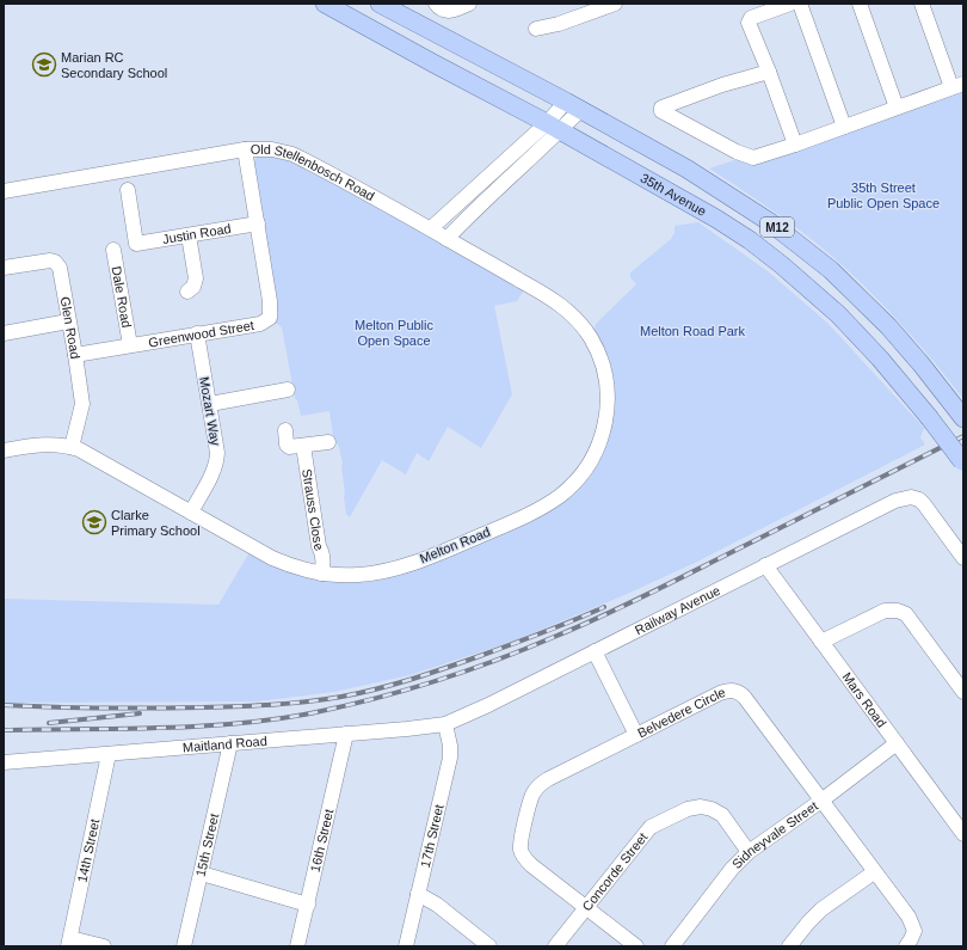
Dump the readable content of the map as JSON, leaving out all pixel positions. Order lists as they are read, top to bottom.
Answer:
{
  "streets": {
    "main road": ["35th Avenue", "M12"],
    "street": [
      "Old Stellenbosch Road",
      "Justin Road",
      "Dale Road",
      "Glen Road",
      "Greenwood Street",
      "Mozart Way",
      "Strauss Close",
      "Melton Road",
      "Railway Avenue",
      "Mars Road",
      "Belvedere Circle",
      "Maitland Road",
      "17th Street",
      "Sidneyvale Street",
      "16th Street",
      "15th Street",
      "14th Street",
      "Concorde Street"
    ]
  },
  "crossings": [
    ["Old Stellenbosch Road", "Greenwood Street"],
    ["Old Stellenbosch Road", "Melton Road"],
    ["Justin Road", "Greenwood Street"],
    ["Dale Road", "Greenwood Street"],
    ["Glen Road", "Greenwood Street"],
    ["Glen Road", "Melton Road"],
    ["Greenwood Street", "Mozart Way"],
    ["Mozart Way", "Melton Road"],
    ["Strauss Close", "Melton Road"],
    ["Railway Avenue", "Mars Road"],
    ["Railway Avenue", "Maitland Road"],
    ["Railway Avenue", "17th Street"],
    ["Mars Road", "Sidneyvale Street"],
    ["Belvedere Circle", "Sidneyvale Street"],
    ["Belvedere Circle", "Concorde Street"],
    ["Maitland Road", "17th Street"],
    ["Maitland Road", "16th Street"],
    ["Maitland Road", "15th Street"],
    ["Maitland Road", "14th Street"],
    ["Sidneyvale Street", "Concorde Street"]
  ],
  "parks": ["35th Street Public Open Space", "Melton Public Open Space", "Melton Road Park"],
  "places": {
    "school or university": ["Marian RC Secondary School", "Clarke Primary School"]
  }
}
